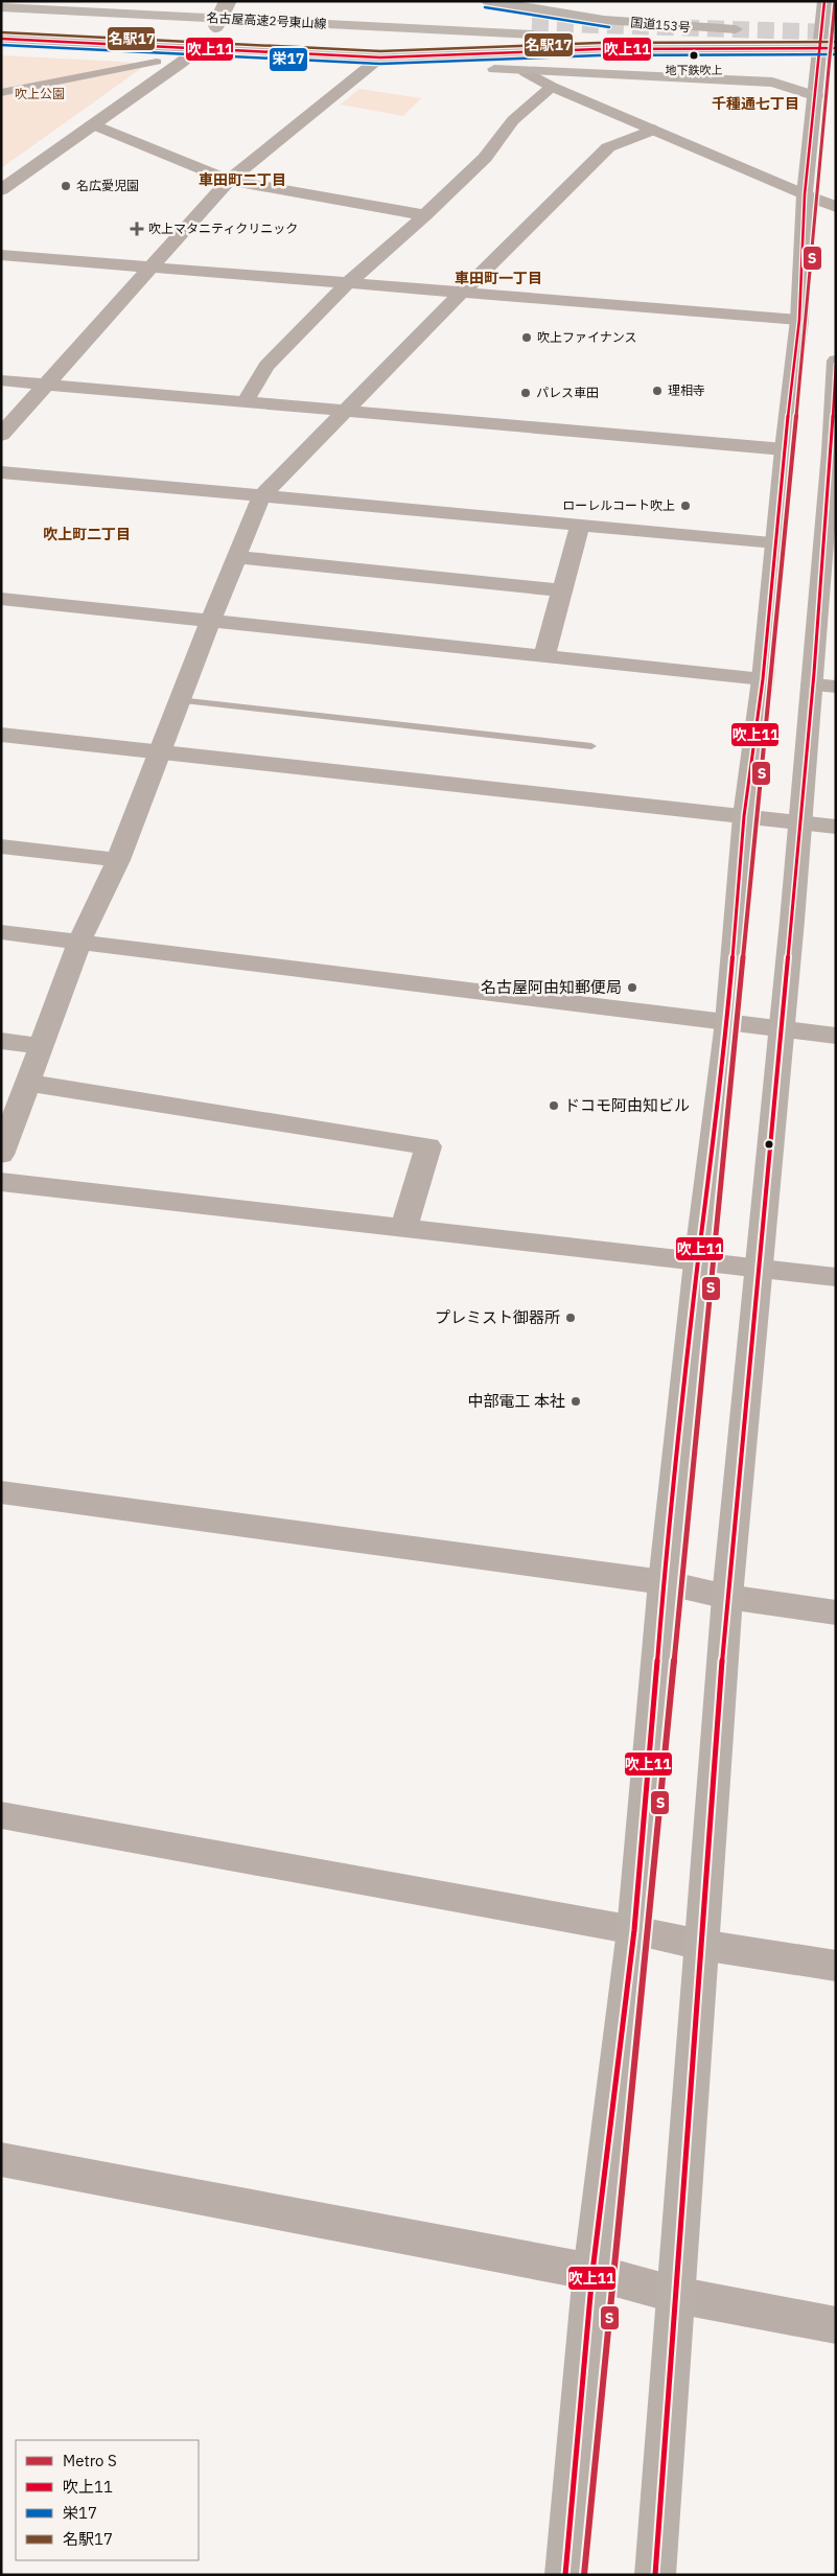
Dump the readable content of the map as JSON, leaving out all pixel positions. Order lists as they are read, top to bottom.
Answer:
{
  "streets": {
    "highway": ["名古屋高速2号東山線", "国道153号"]
  },
  "districts": [
    "千種通七丁目",
    "車田町二丁目",
    "車田町一丁目",
    "吹上町二丁目"
  ],
  "parks": ["吹上公園"],
  "places": {
    "other": [
      "地下鉄吹上",
      "名広愛児園",
      "吹上ファイナンス",
      "理相寺",
      "パレス車田",
      "ローレルコート吹上",
      "名古屋阿由知郵便局",
      "ドコモ阿由知ビル",
      "プレミスト御器所",
      "中部電工 本社"
    ],
    "health": ["吹上マタニティクリニック"]
  },
  "lines": [
    "metro line S",
    "transit line 吹上11",
    "transit line 栄17",
    "transit line 名駅17"
  ],
  "legend": [
    "Metro S",
    "吹上11",
    "栄17",
    "名駅17"
  ]
}
